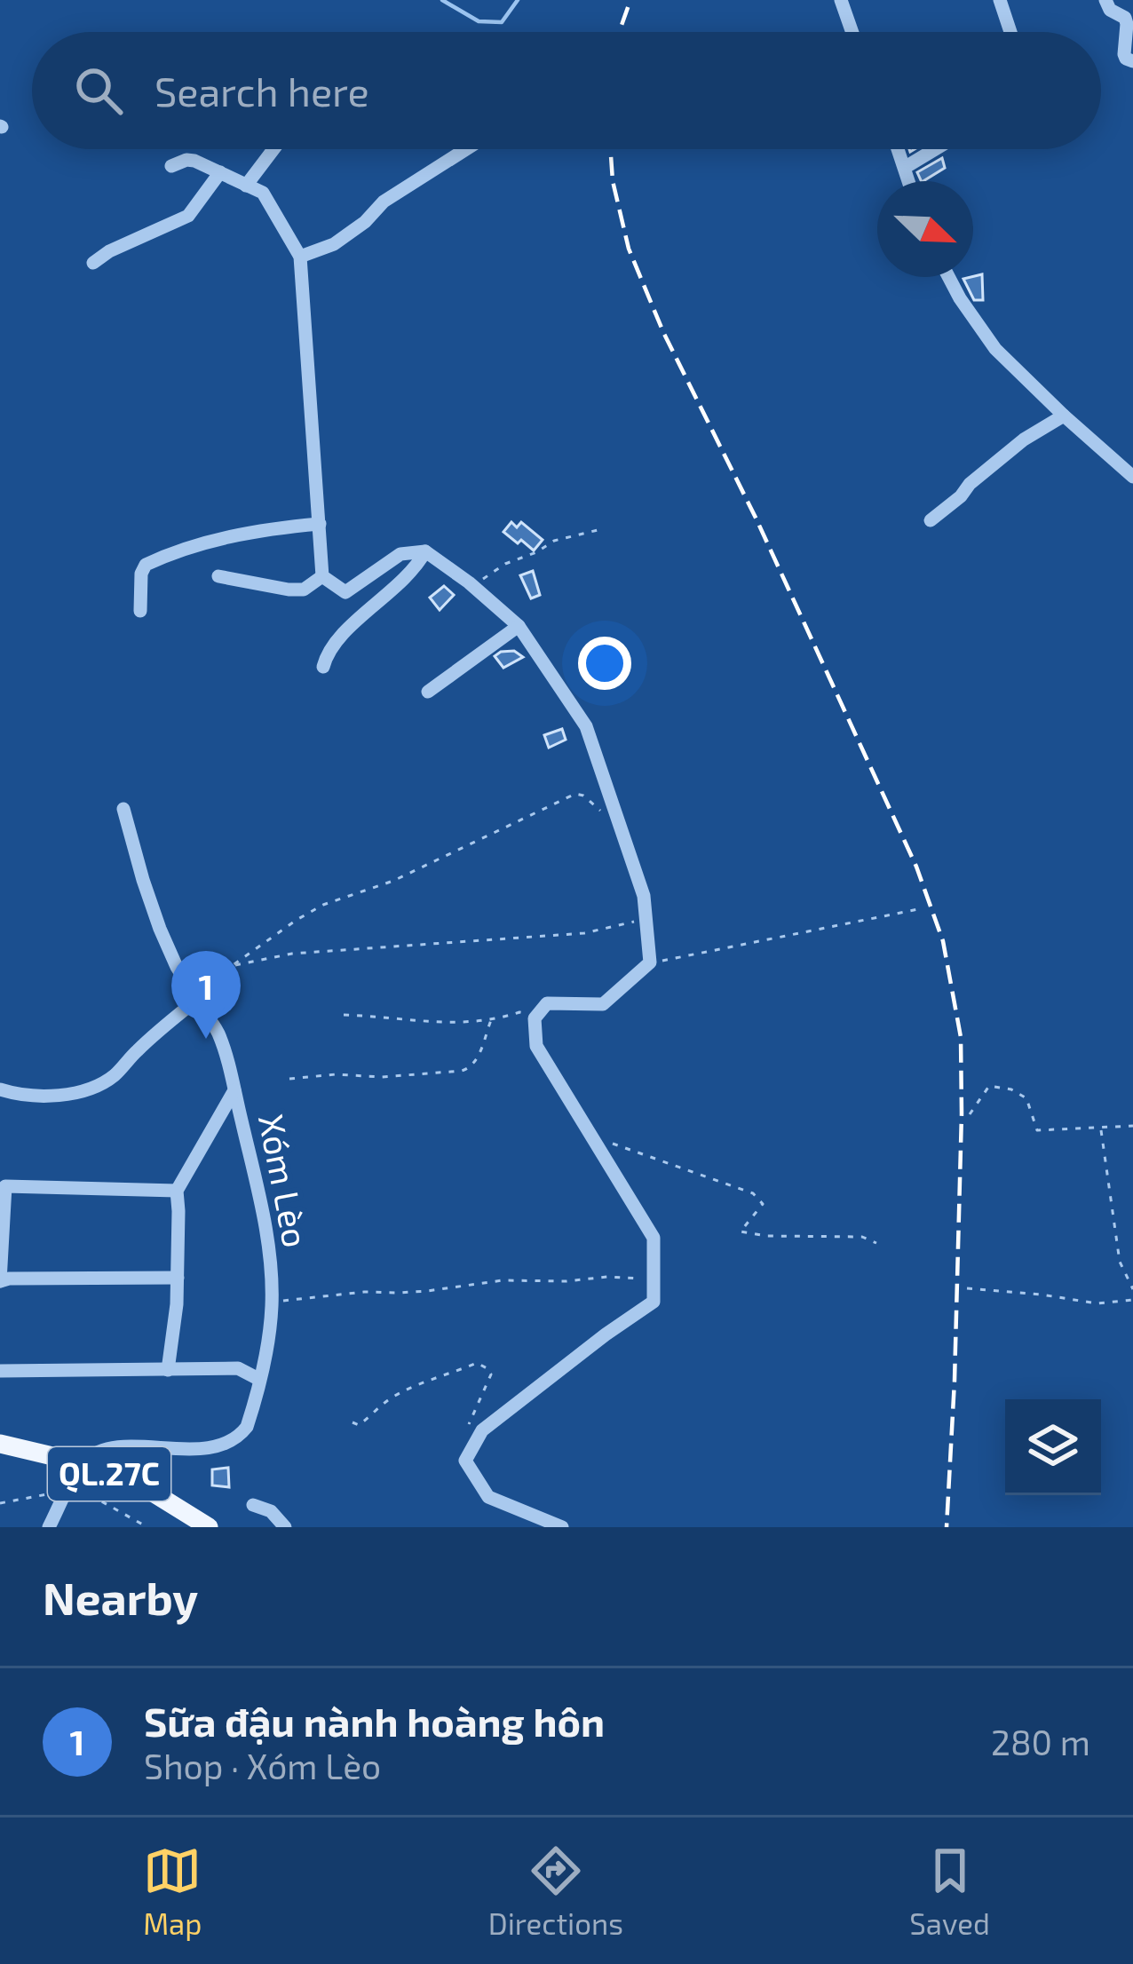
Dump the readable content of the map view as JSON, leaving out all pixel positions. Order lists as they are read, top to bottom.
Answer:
{
  "streets": {
    "main road": ["QL.27C"],
    "street": ["Xóm Lèo"]
  },
  "crossings": [
    ["Xóm Lèo", "QL.27C"]
  ],
  "north": "bottom right",
  "page": {
    "search": "Search here",
    "pins": "1",
    "heading": "Nearby",
    "list": [
      {
        "mark": "1",
        "name": "Sữa đậu nành hoàng hôn",
        "note": "Shop · Xóm Lèo",
        "value": "280 m"
      }
    ],
    "nav": ["Map", "Directions", "Saved"]
  }
}
